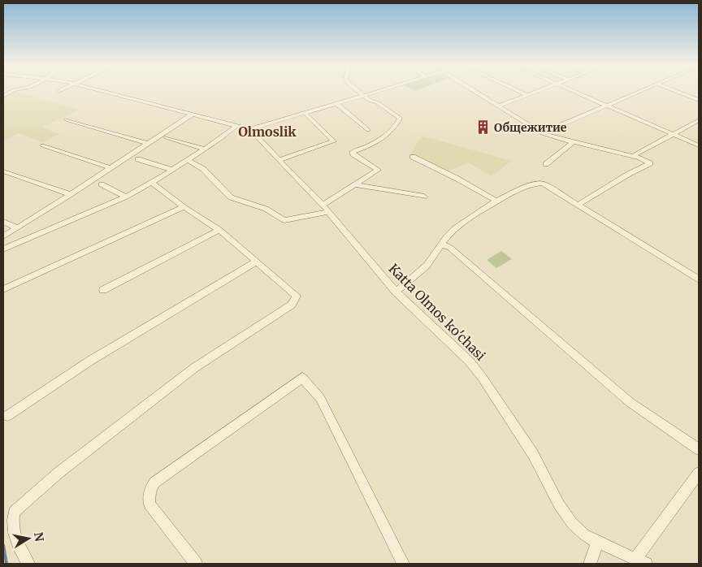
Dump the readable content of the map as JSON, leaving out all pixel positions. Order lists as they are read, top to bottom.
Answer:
{
  "streets": {
    "street": ["Katta Olmos ko'chasi"]
  },
  "districts": ["Olmoslik"],
  "places": {
    "building": ["Общежитие"]
  },
  "north": "right"
}
